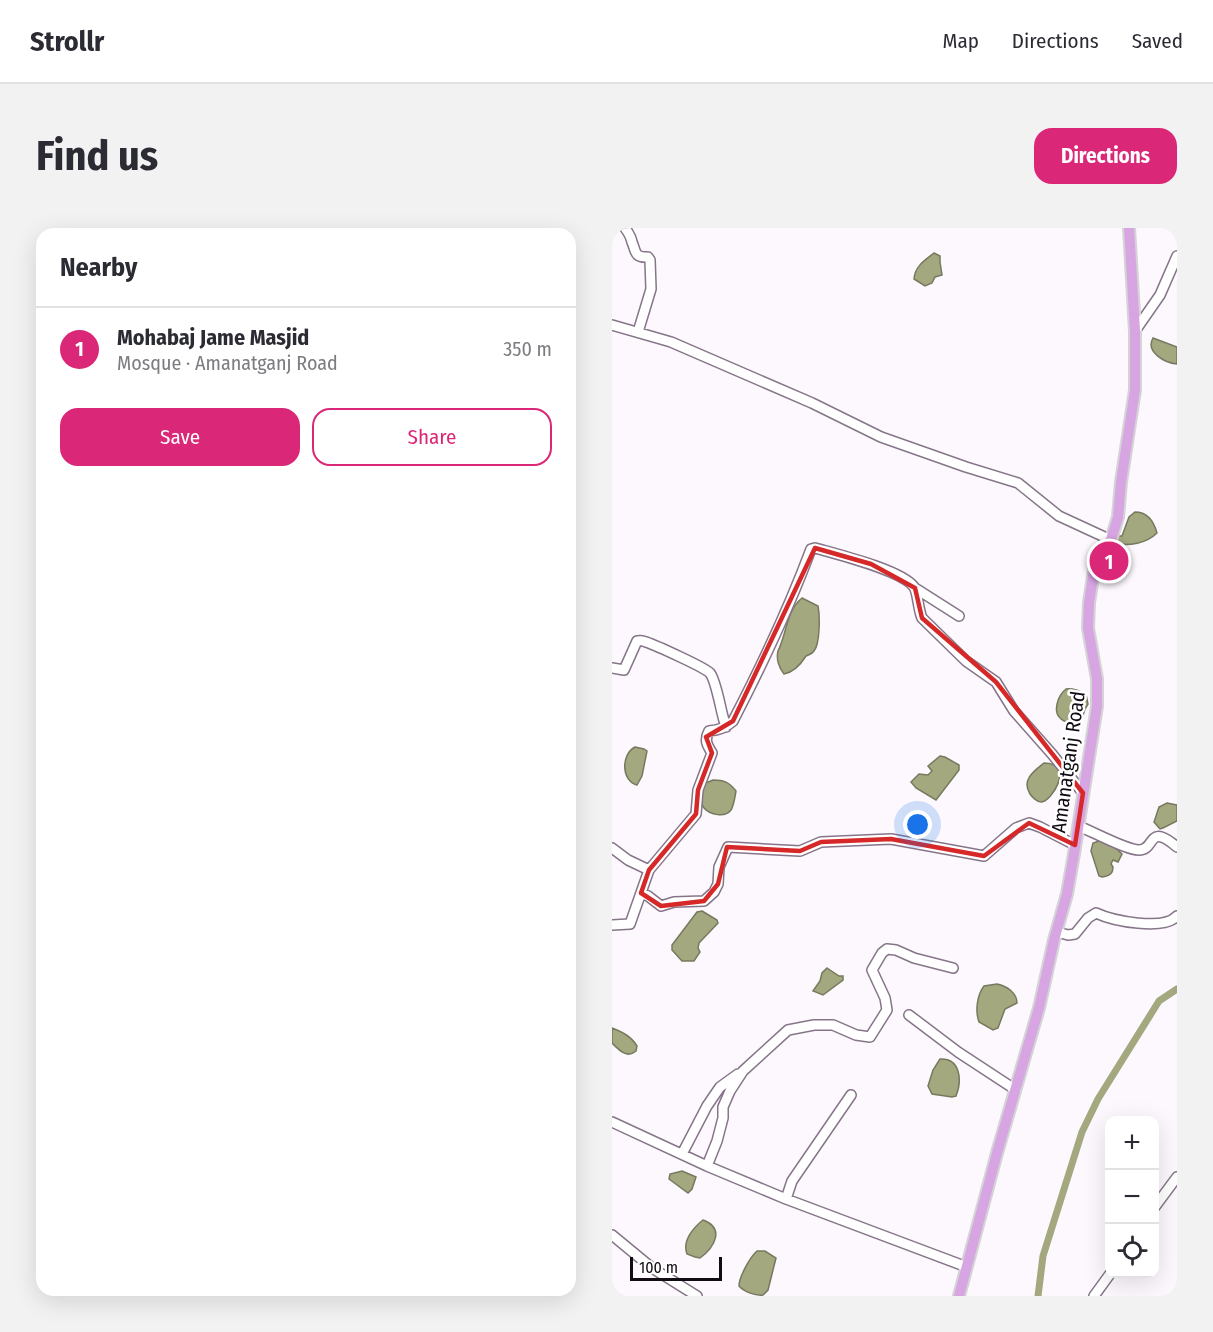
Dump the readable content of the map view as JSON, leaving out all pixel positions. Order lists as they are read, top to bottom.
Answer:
{
  "streets": {
    "main road": ["Amanatganj Road"]
  },
  "scale_bar": "100 m",
  "page": {
    "header": "Strollr",
    "nav": ["Map", "Directions", "Saved"],
    "buttons": [
      "Directions",
      ["Save", "Share"]
    ],
    "title": "Find us",
    "heading": "Nearby",
    "list": [
      {
        "mark": "1",
        "name": "Mohabaj Jame Masjid",
        "note": "Mosque · Amanatganj Road",
        "value": "350 m"
      }
    ],
    "pins": "1",
    "map_buttons": ["+", "−"],
    "scale": "100 m"
  }
}
